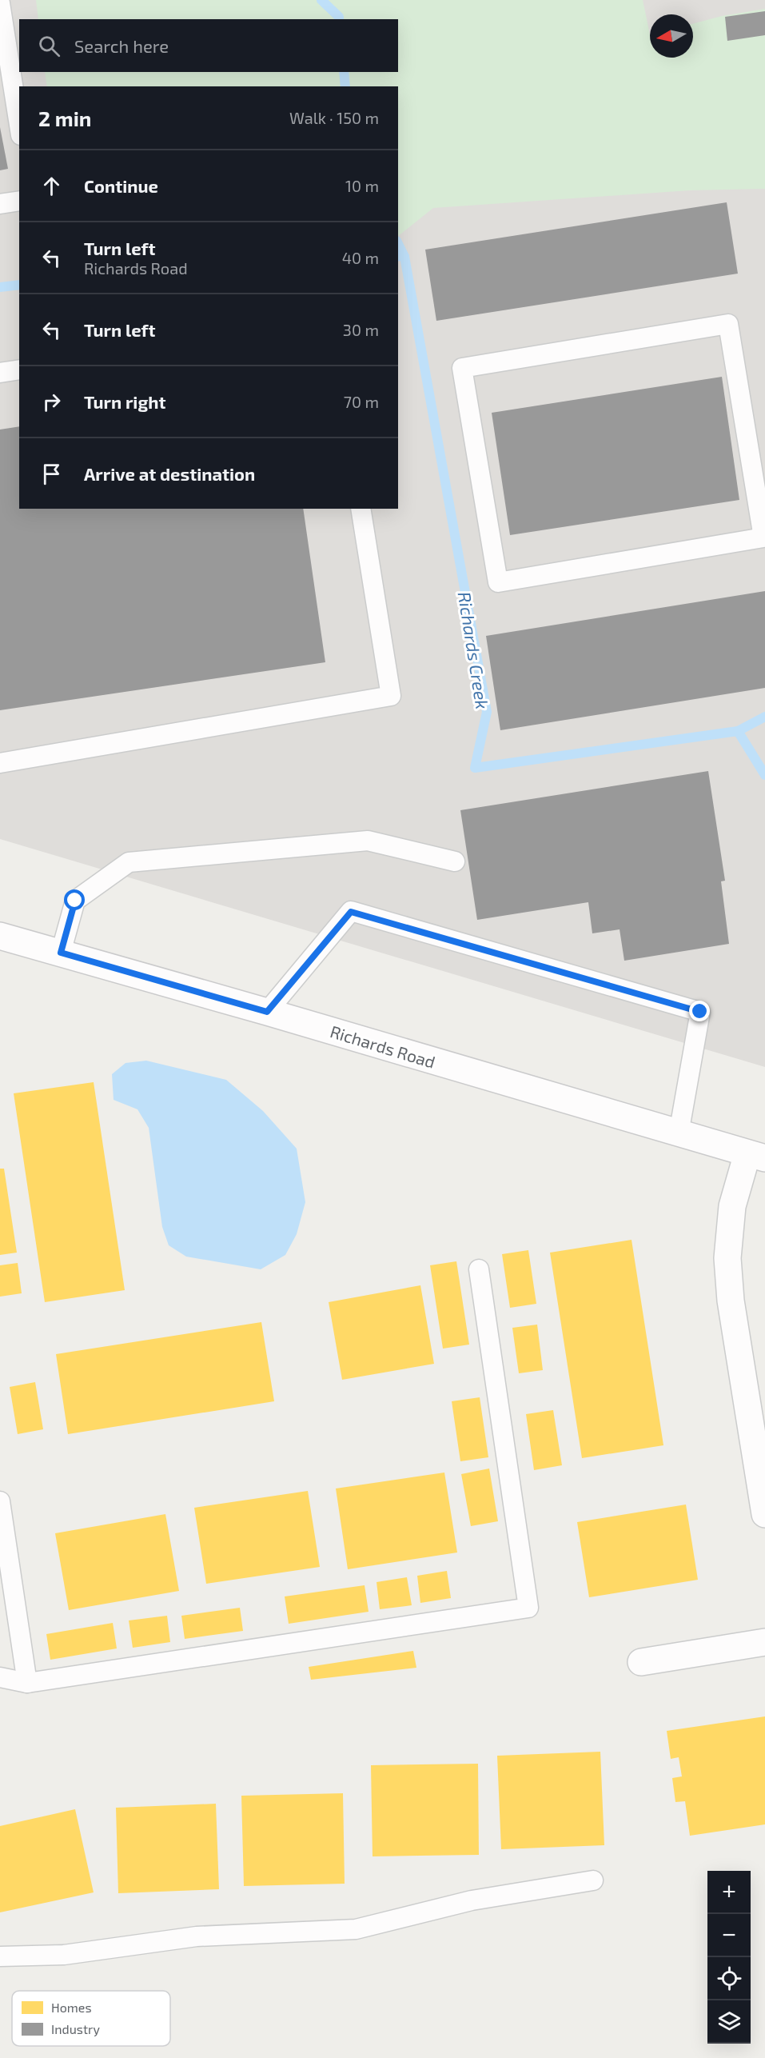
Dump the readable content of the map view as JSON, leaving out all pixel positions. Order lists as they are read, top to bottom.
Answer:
{
  "streets": {
    "main road": ["Richards Road"]
  },
  "water": ["Richards Creek"],
  "legend": ["Homes", "Industry"],
  "north": "left",
  "page": {
    "search": "Search here",
    "heading": ["2 min", "Walk · 150 m"],
    "list": [
      ["Continue", "10 m"],
      ["Turn left", "Richards Road", "40 m"],
      ["Turn left", "30 m"],
      ["Turn right", "70 m"],
      "Arrive at destination"
    ],
    "map_buttons": ["+", "−"]
  }
}
